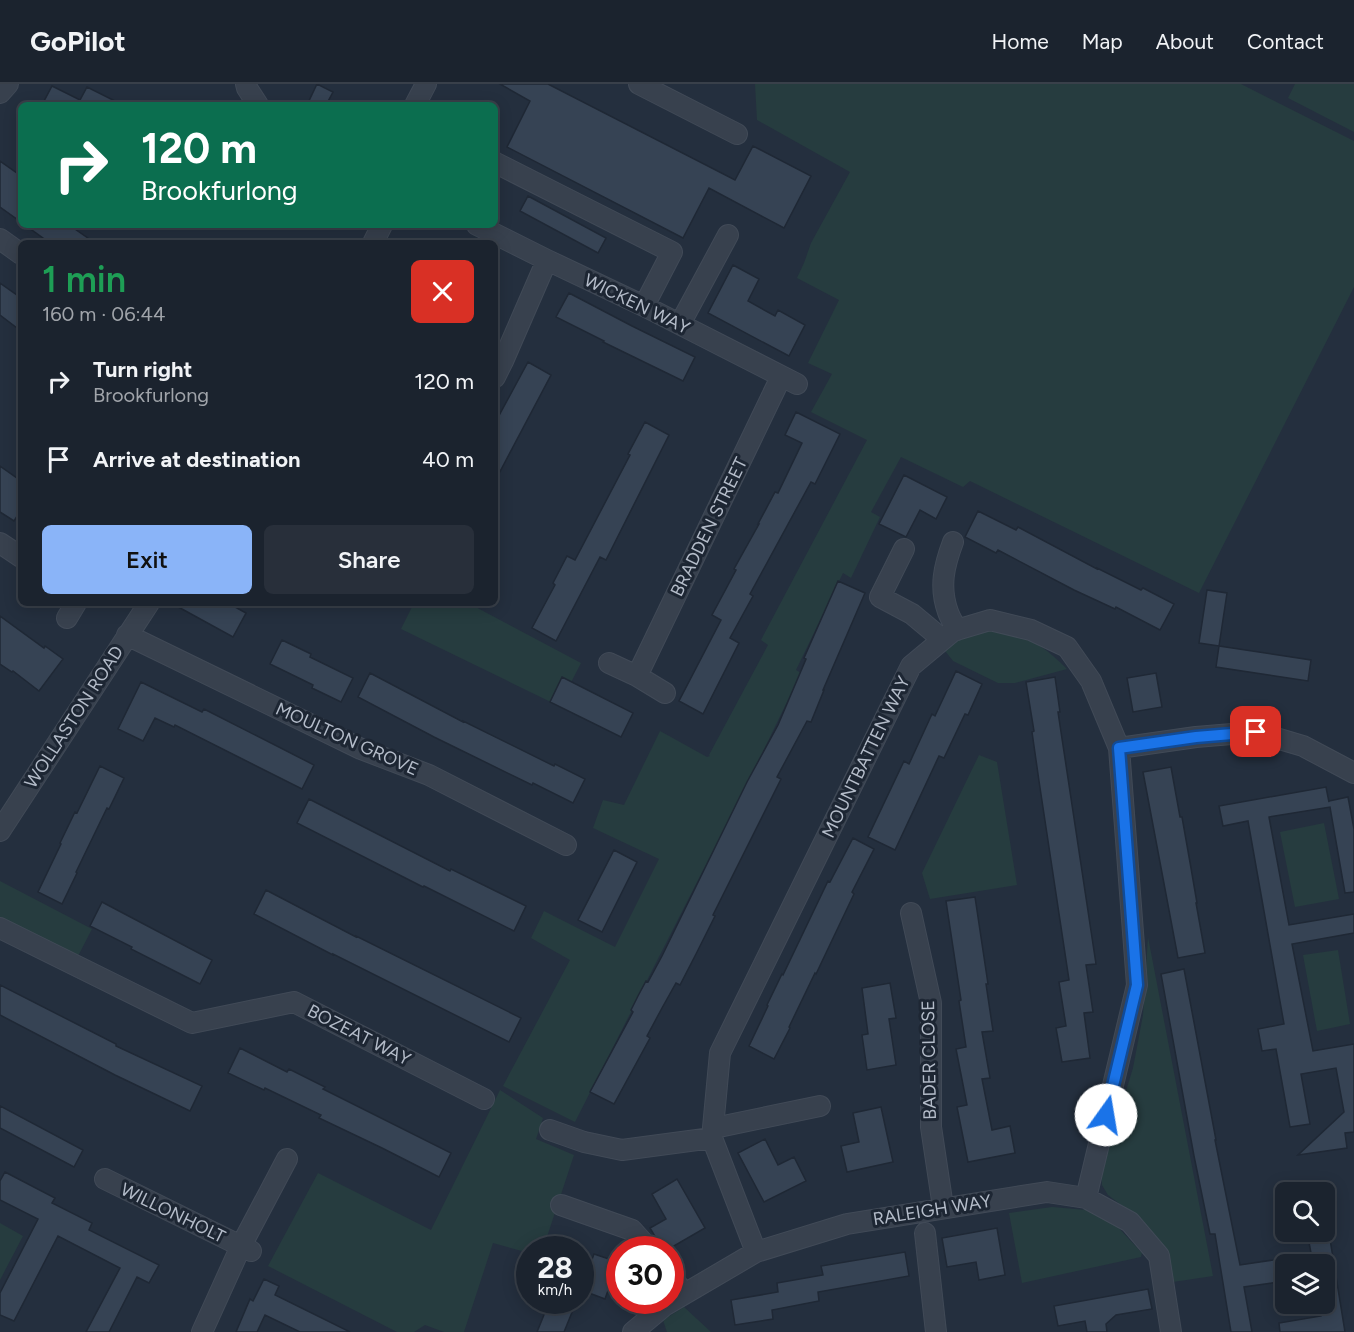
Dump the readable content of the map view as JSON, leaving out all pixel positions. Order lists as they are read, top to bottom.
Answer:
{
  "streets": {
    "street": [
      "WICKEN WAY",
      "BRADDEN STREET",
      "WOLLASTON ROAD",
      "MOULTON GROVE",
      "MOUNTBATTEN WAY",
      "BOZEAT WAY",
      "BADER CLOSE",
      "RALEIGH WAY",
      "WILLONHOLT"
    ]
  },
  "crossings": [
    ["WICKEN WAY", "BRADDEN STREET"],
    ["WOLLASTON ROAD", "MOULTON GROVE"],
    ["MOUNTBATTEN WAY", "RALEIGH WAY"],
    ["BADER CLOSE", "RALEIGH WAY"]
  ],
  "page": {
    "header": "GoPilot",
    "nav": [
      "Home",
      "Map",
      "About",
      "Contact"
    ],
    "turn": ["120 m", "Brookfurlong"],
    "heading": ["1 min", "160 m · 06:44"],
    "list": [
      {
        "name": "Turn right",
        "note": "Brookfurlong",
        "value": "120 m"
      },
      {
        "name": "Arrive at destination",
        "value": "40 m"
      }
    ],
    "buttons": ["Exit", "Share"],
    "speed": "28 km/h",
    "limit": "30"
  }
}
